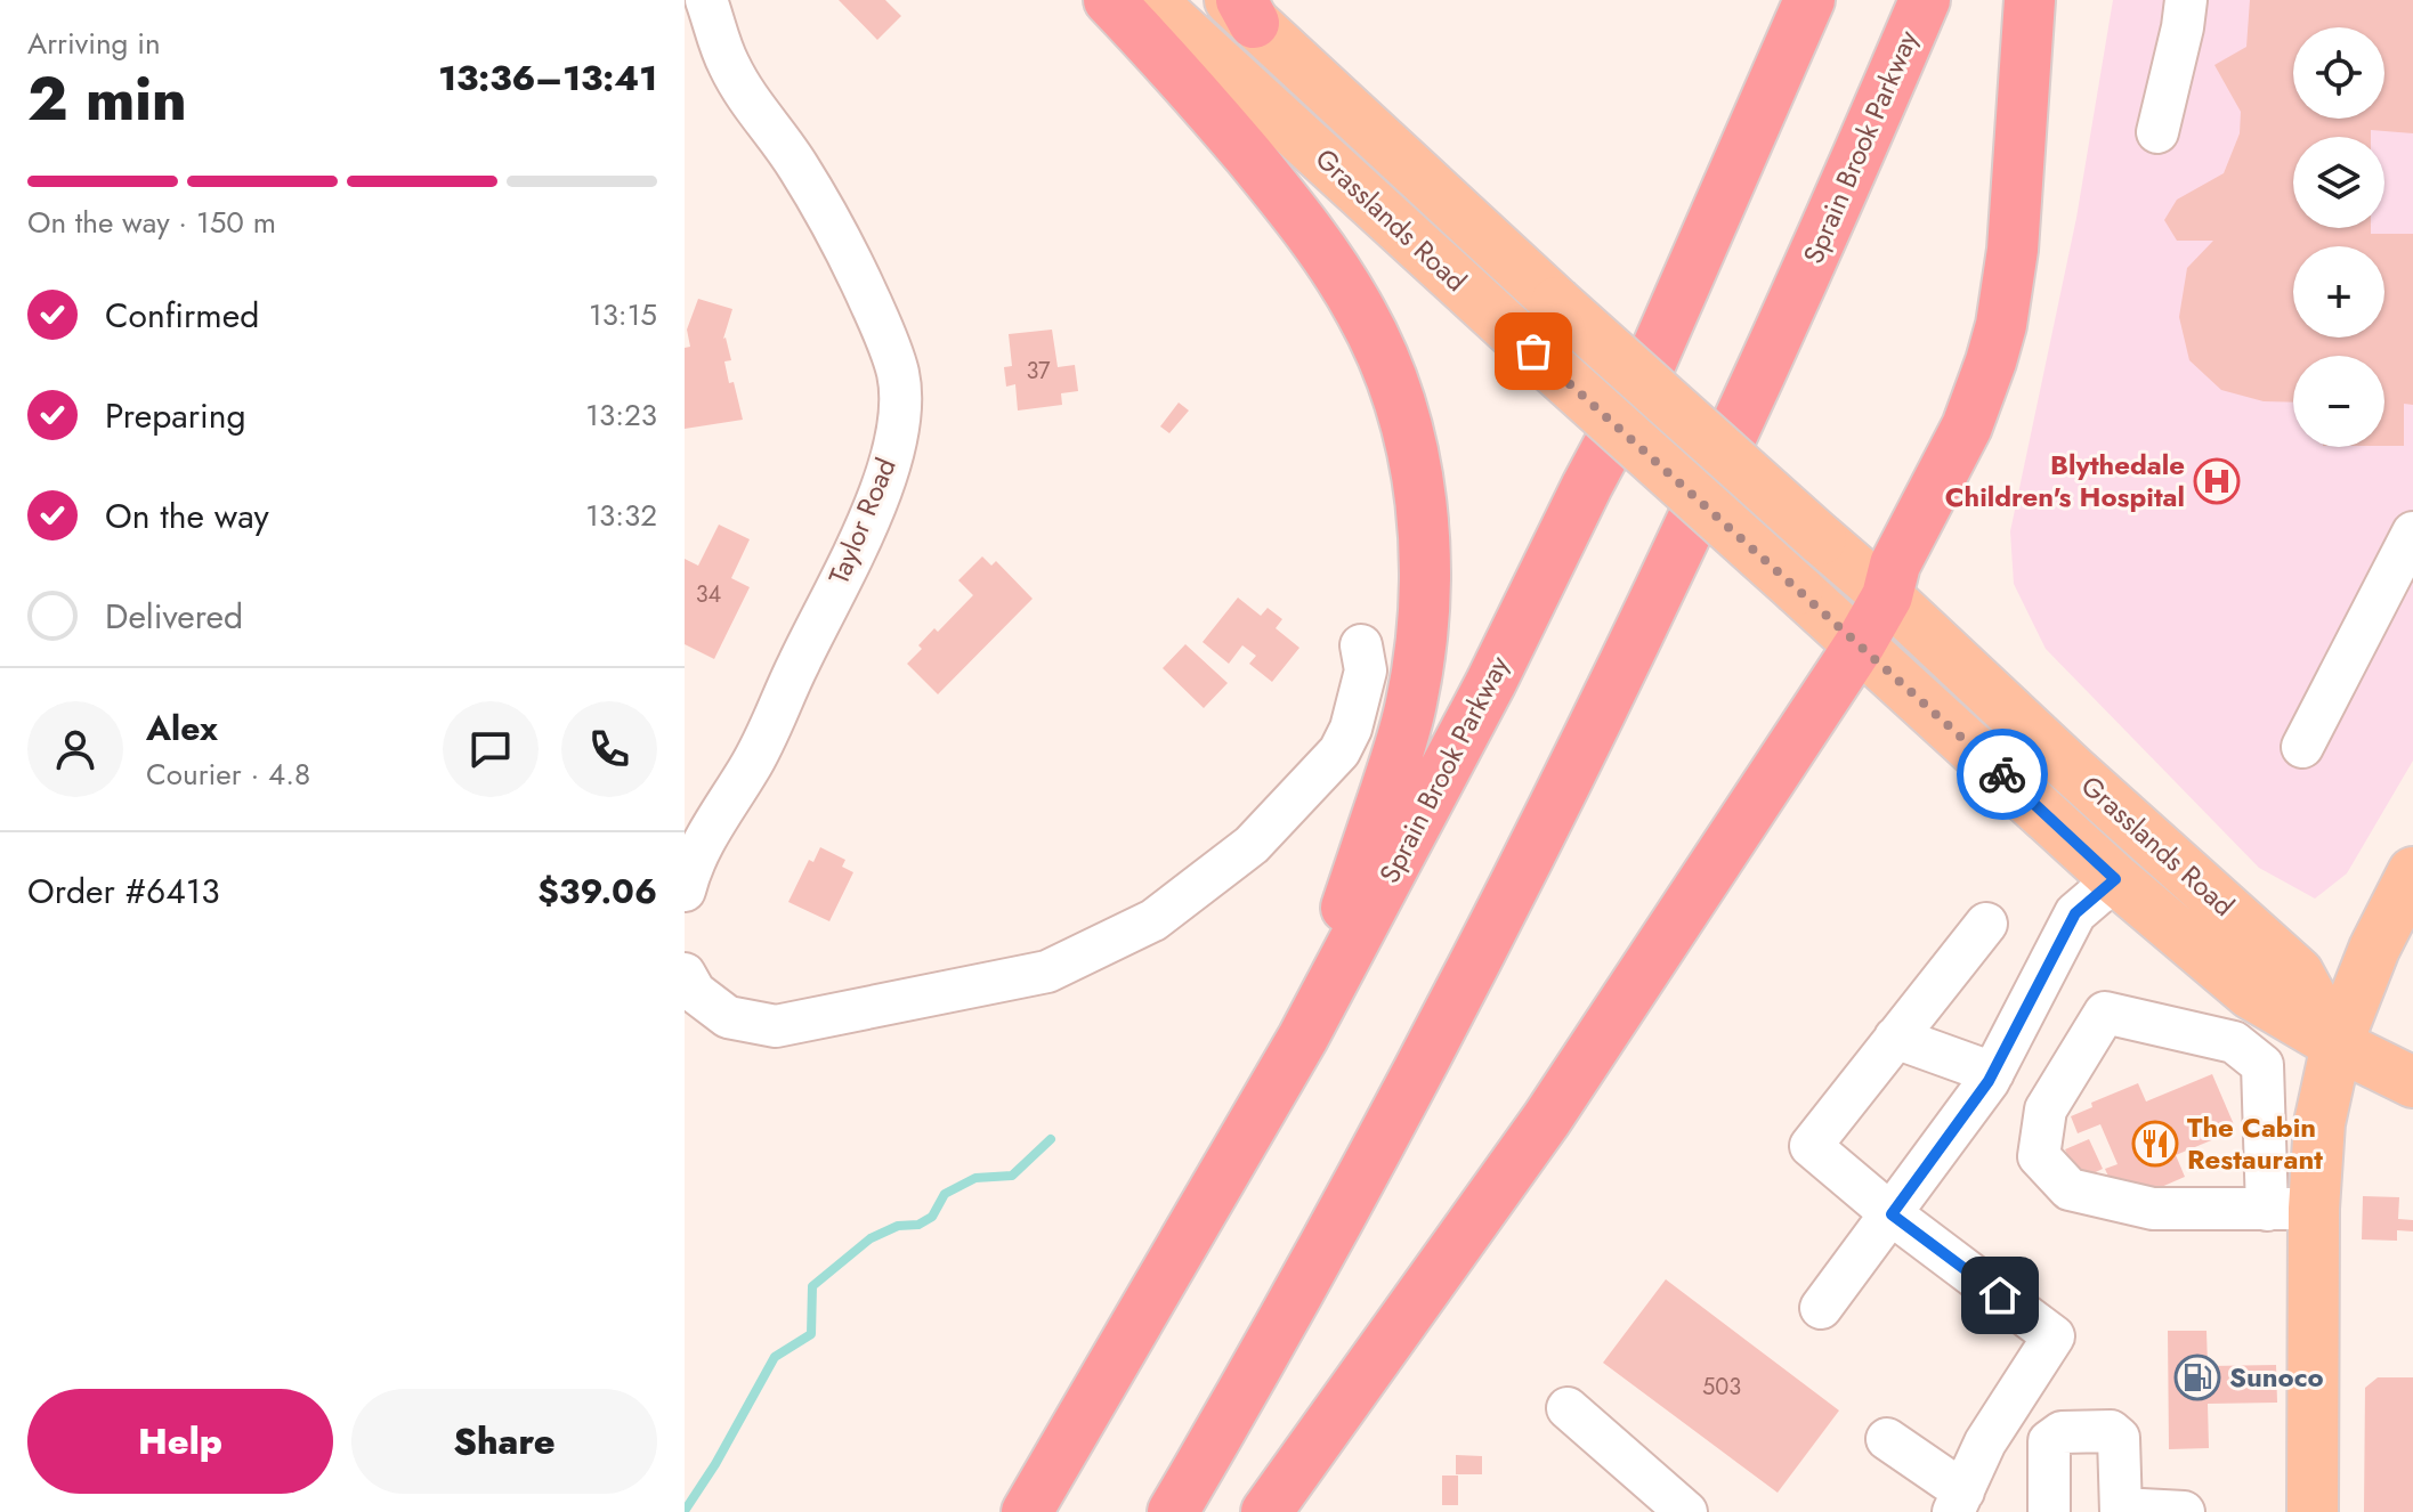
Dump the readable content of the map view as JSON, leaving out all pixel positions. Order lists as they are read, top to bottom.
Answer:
{
  "streets": {
    "highway": ["Sprain Brook Parkway"],
    "main road": ["Grasslands Road"],
    "street": ["Taylor Road"]
  },
  "places": {
    "hospital": ["Blythedale Children's Hospital"],
    "restaurant": ["The Cabin Restaurant"],
    "fuel station": ["Sunoco"]
  },
  "house_numbers": ["37", "34", "503"],
  "page": {
    "heading": ["2 min", "Arriving in", "13:36–13:41"],
    "panel": [
      "Alex",
      "Courier · 4.8",
      "Order #6413",
      "$39.06"
    ],
    "map_buttons": ["+", "−"],
    "bar": "On the way · 150 m",
    "list": [
      ["Confirmed", "13:15"],
      ["Preparing", "13:23"],
      ["On the way", "13:32"],
      "Delivered"
    ],
    "buttons": ["Help", "Share"]
  }
}
